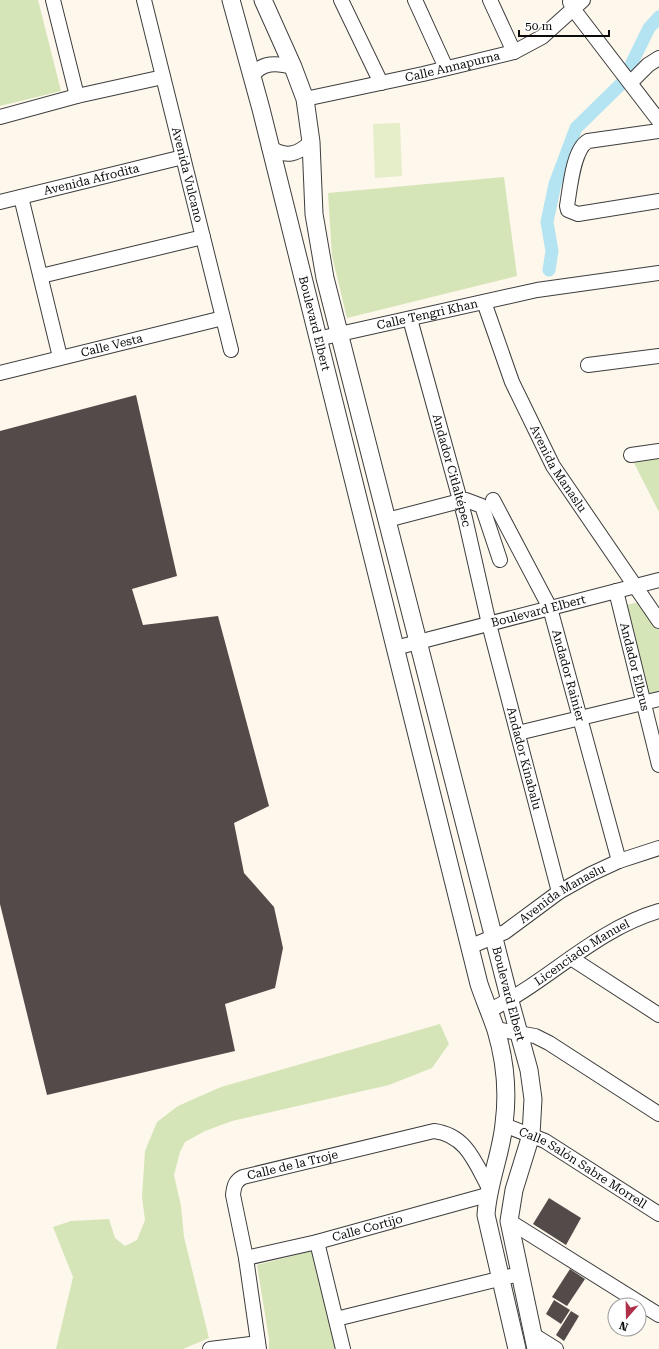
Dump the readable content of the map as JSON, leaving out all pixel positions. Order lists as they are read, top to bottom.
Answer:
{
  "streets": {
    "street": [
      "Calle Annapurna",
      "Avenida Vulcano",
      "Avenida Afrodita",
      "Calle Tengri Khan",
      "Boulevard Elbert",
      "Calle Vesta",
      "Avenida Manaslu",
      "Andador Citlaltépec",
      "Andador Elbrus",
      "Andador Rainier",
      "Andador Kinabalu",
      "Licenciado Manuel",
      "Calle de la Troje",
      "Calle Salón Sabre Morrell",
      "Calle Cortijo"
    ]
  },
  "crossings": [
    ["Calle Annapurna", "Boulevard Elbert"],
    ["Avenida Vulcano", "Avenida Afrodita"],
    ["Avenida Vulcano", "Calle Vesta"],
    ["Calle Tengri Khan", "Boulevard Elbert"],
    ["Calle Tengri Khan", "Avenida Manaslu"],
    ["Calle Tengri Khan", "Andador Citlaltépec"],
    ["Boulevard Elbert", "Avenida Manaslu"],
    ["Boulevard Elbert", "Andador Citlaltépec"],
    ["Boulevard Elbert", "Andador Elbrus"],
    ["Boulevard Elbert", "Andador Rainier"],
    ["Boulevard Elbert", "Andador Kinabalu"],
    ["Boulevard Elbert", "Licenciado Manuel"],
    ["Boulevard Elbert", "Calle de la Troje"],
    ["Boulevard Elbert", "Calle Salón Sabre Morrell"],
    ["Boulevard Elbert", "Calle Cortijo"],
    ["Avenida Manaslu", "Andador Rainier"],
    ["Avenida Manaslu", "Andador Kinabalu"],
    ["Andador Citlaltépec", "Andador Kinabalu"],
    ["Calle de la Troje", "Calle Cortijo"]
  ],
  "scale_bar": "50 m",
  "north": "bottom"
}
